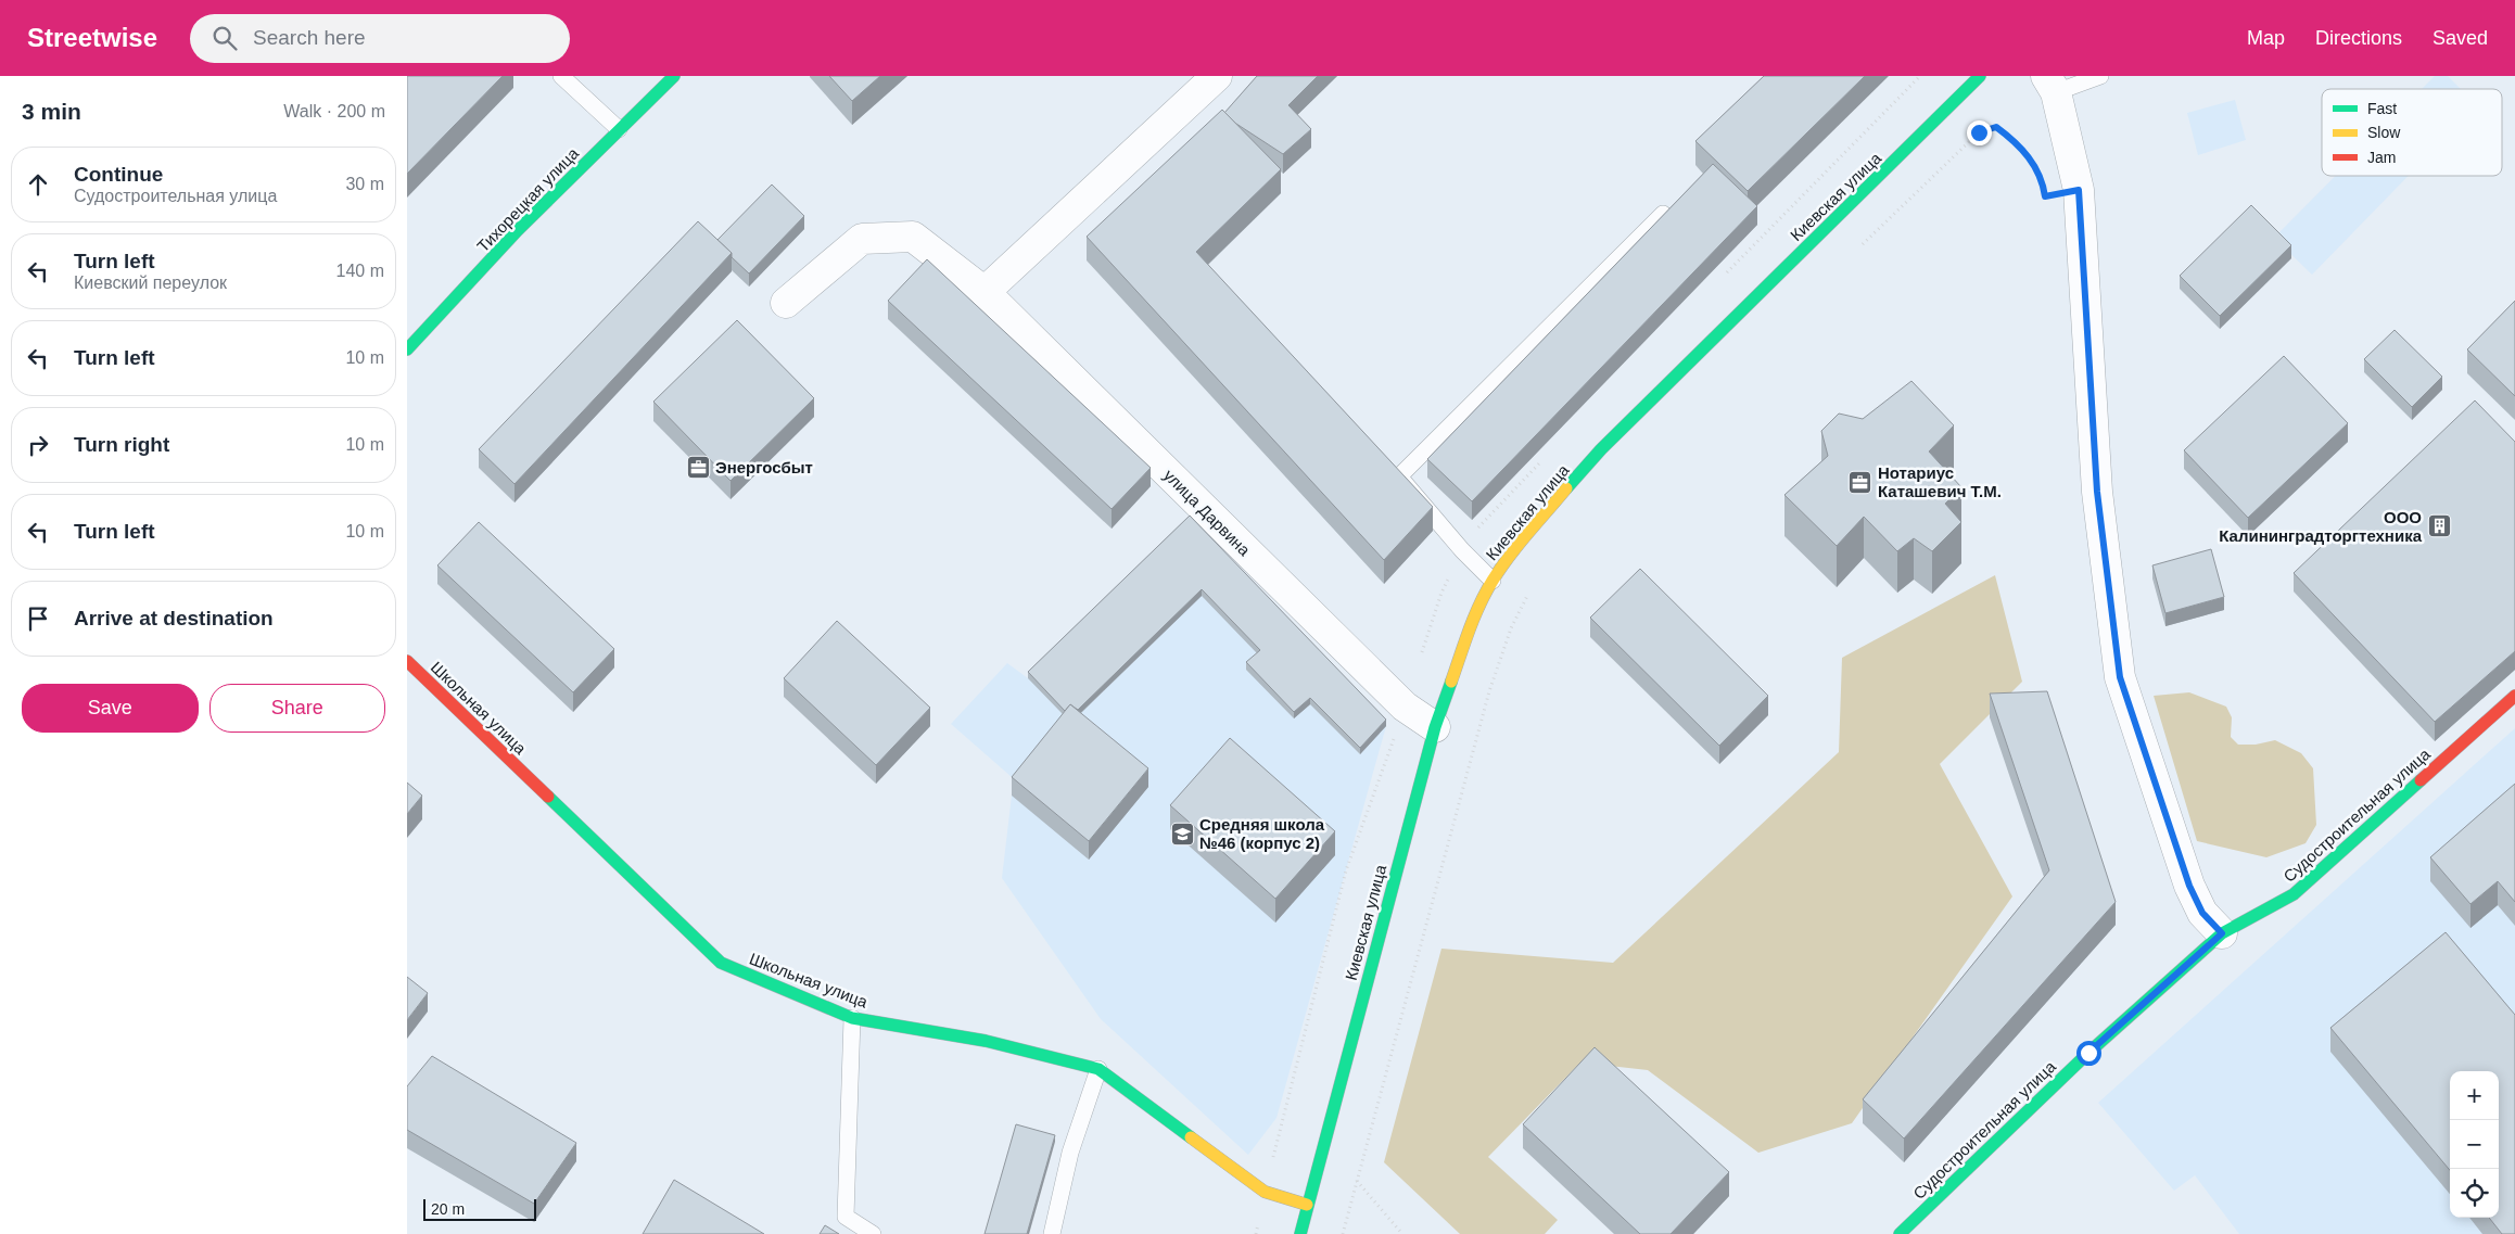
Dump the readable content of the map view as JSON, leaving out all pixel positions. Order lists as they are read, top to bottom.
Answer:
{
  "streets": {
    "main road": [
      "Киевская улица",
      "Тихорецкая улица",
      "Школьная улица",
      "Судостроительная улица"
    ],
    "street": ["улица Дарвина"]
  },
  "crossings": [
    ["Киевская улица", "улица Дарвина"],
    ["Киевская улица", "Школьная улица"]
  ],
  "places": {
    "office": ["Энергосбыт", "Нотариус Каташевич Т.М."],
    "building": ["ООО Калининградторгтехника"],
    "school or university": ["Средняя школа №46 (корпус 2)"]
  },
  "legend": ["Fast", "Slow", "Jam"],
  "scale_bar": "20 m",
  "page": {
    "header": "Streetwise",
    "search": "Search here",
    "nav": ["Map", "Directions", "Saved"],
    "heading": ["3 min", "Walk · 200 m"],
    "list": [
      ["Continue", "Судостроительная улица", "30 m"],
      ["Turn left", "Киевский переулок", "140 m"],
      ["Turn left", "10 m"],
      ["Turn right", "10 m"],
      ["Turn left", "10 m"],
      "Arrive at destination"
    ],
    "buttons": ["Save", "Share"],
    "map_buttons": ["+", "−"],
    "scale": "20 m"
  }
}
